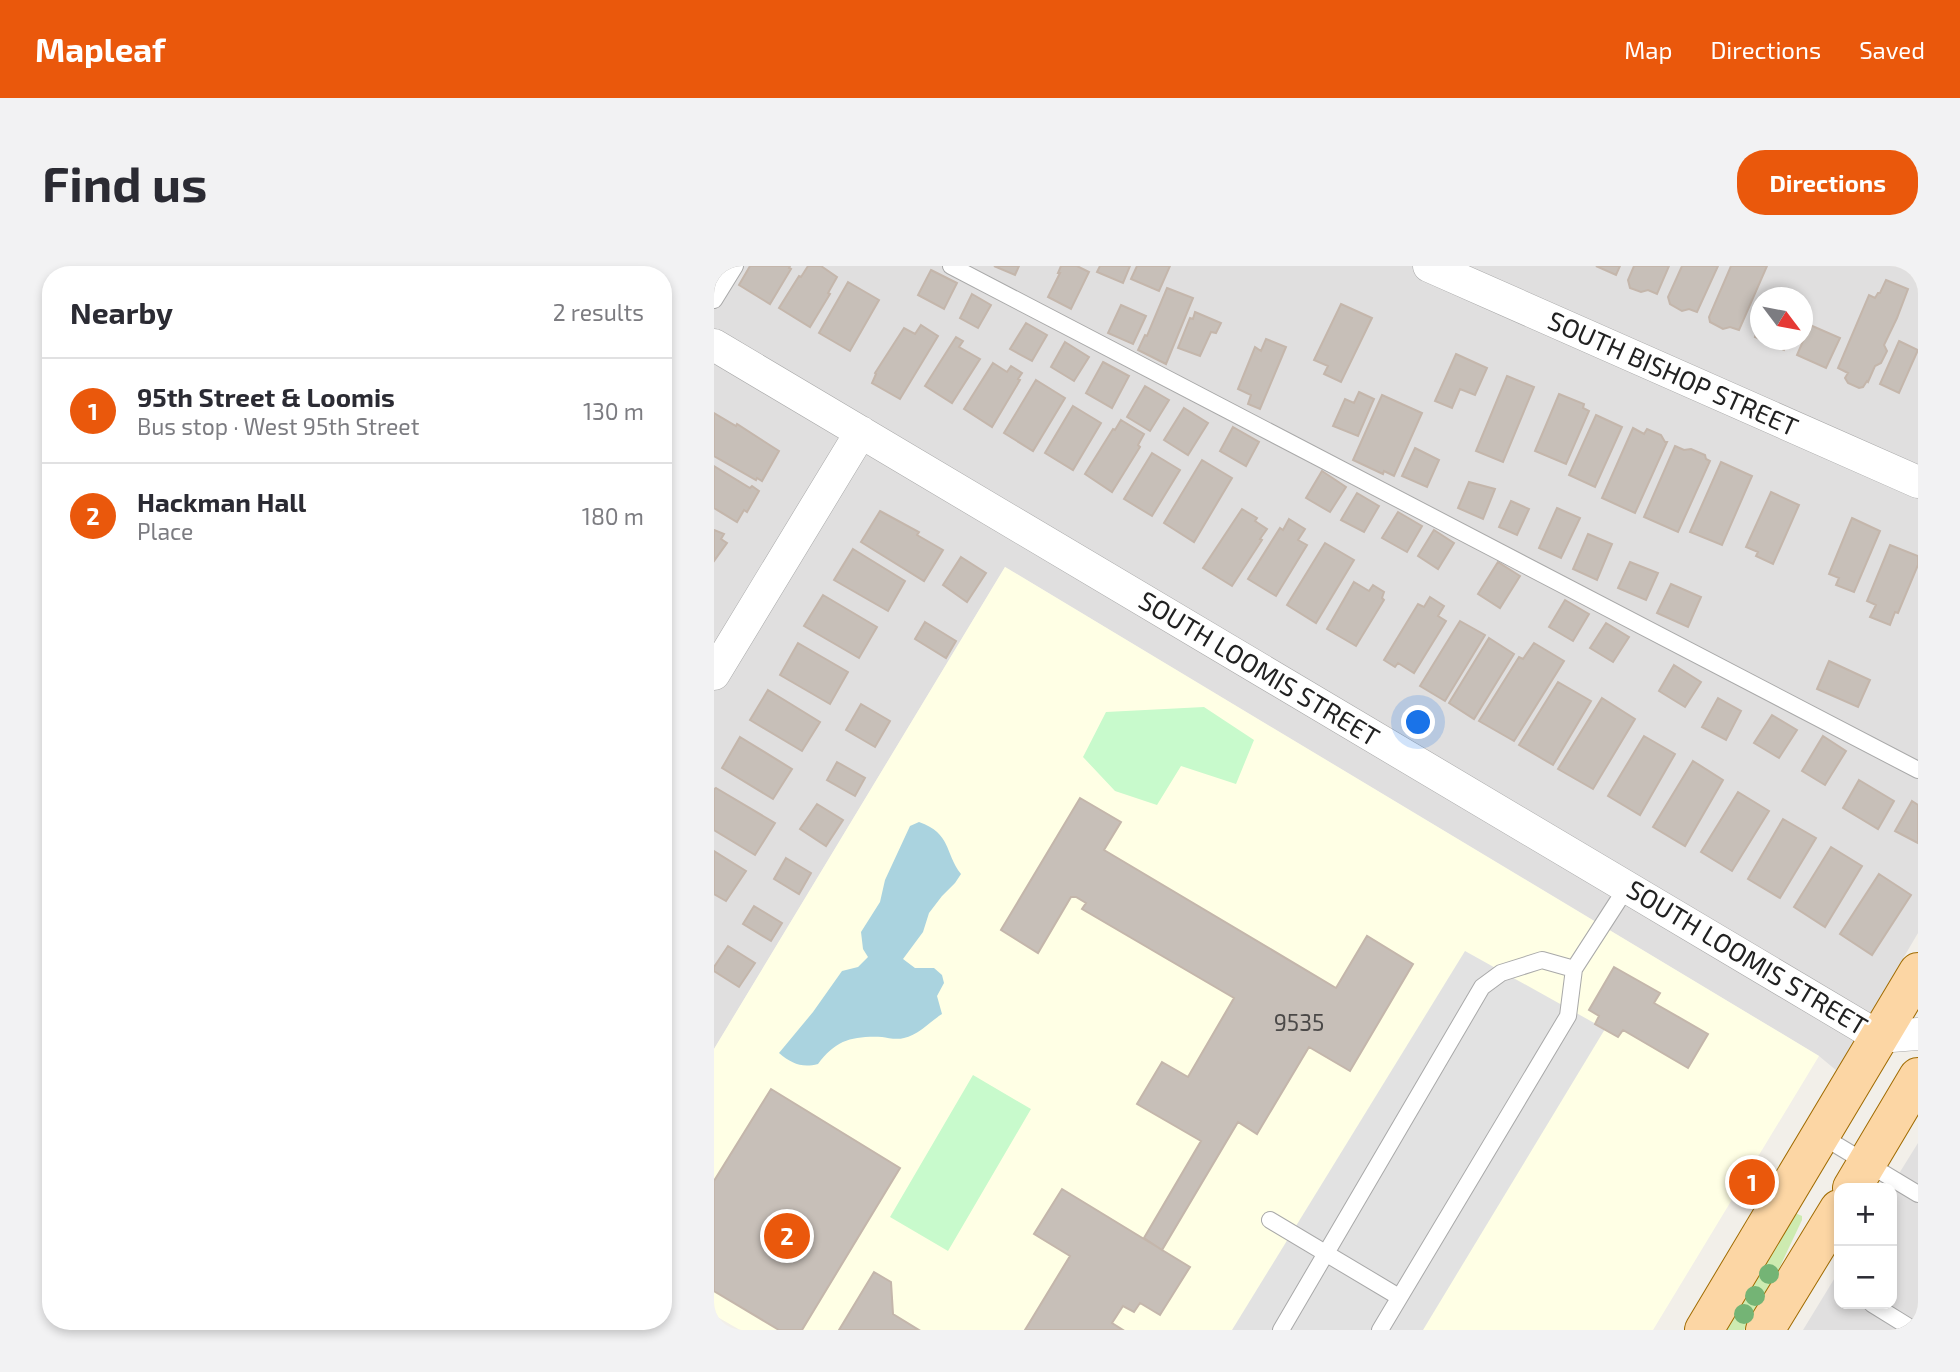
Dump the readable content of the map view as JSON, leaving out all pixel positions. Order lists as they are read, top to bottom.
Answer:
{
  "streets": {
    "street": ["SOUTH BISHOP STREET", "SOUTH LOOMIS STREET"]
  },
  "house_numbers": ["9535"],
  "north": "bottom right",
  "page": {
    "header": "Mapleaf",
    "nav": ["Map", "Directions", "Saved"],
    "buttons": "Directions",
    "title": "Find us",
    "heading": ["Nearby", "2 results"],
    "list": [
      {
        "mark": "1",
        "name": "95th Street & Loomis",
        "note": "Bus stop · West 95th Street",
        "value": "130 m"
      },
      {
        "mark": "2",
        "name": "Hackman Hall",
        "note": "Place",
        "value": "180 m"
      }
    ],
    "pins": ["1", "2"],
    "map_buttons": ["+", "−"]
  }
}
